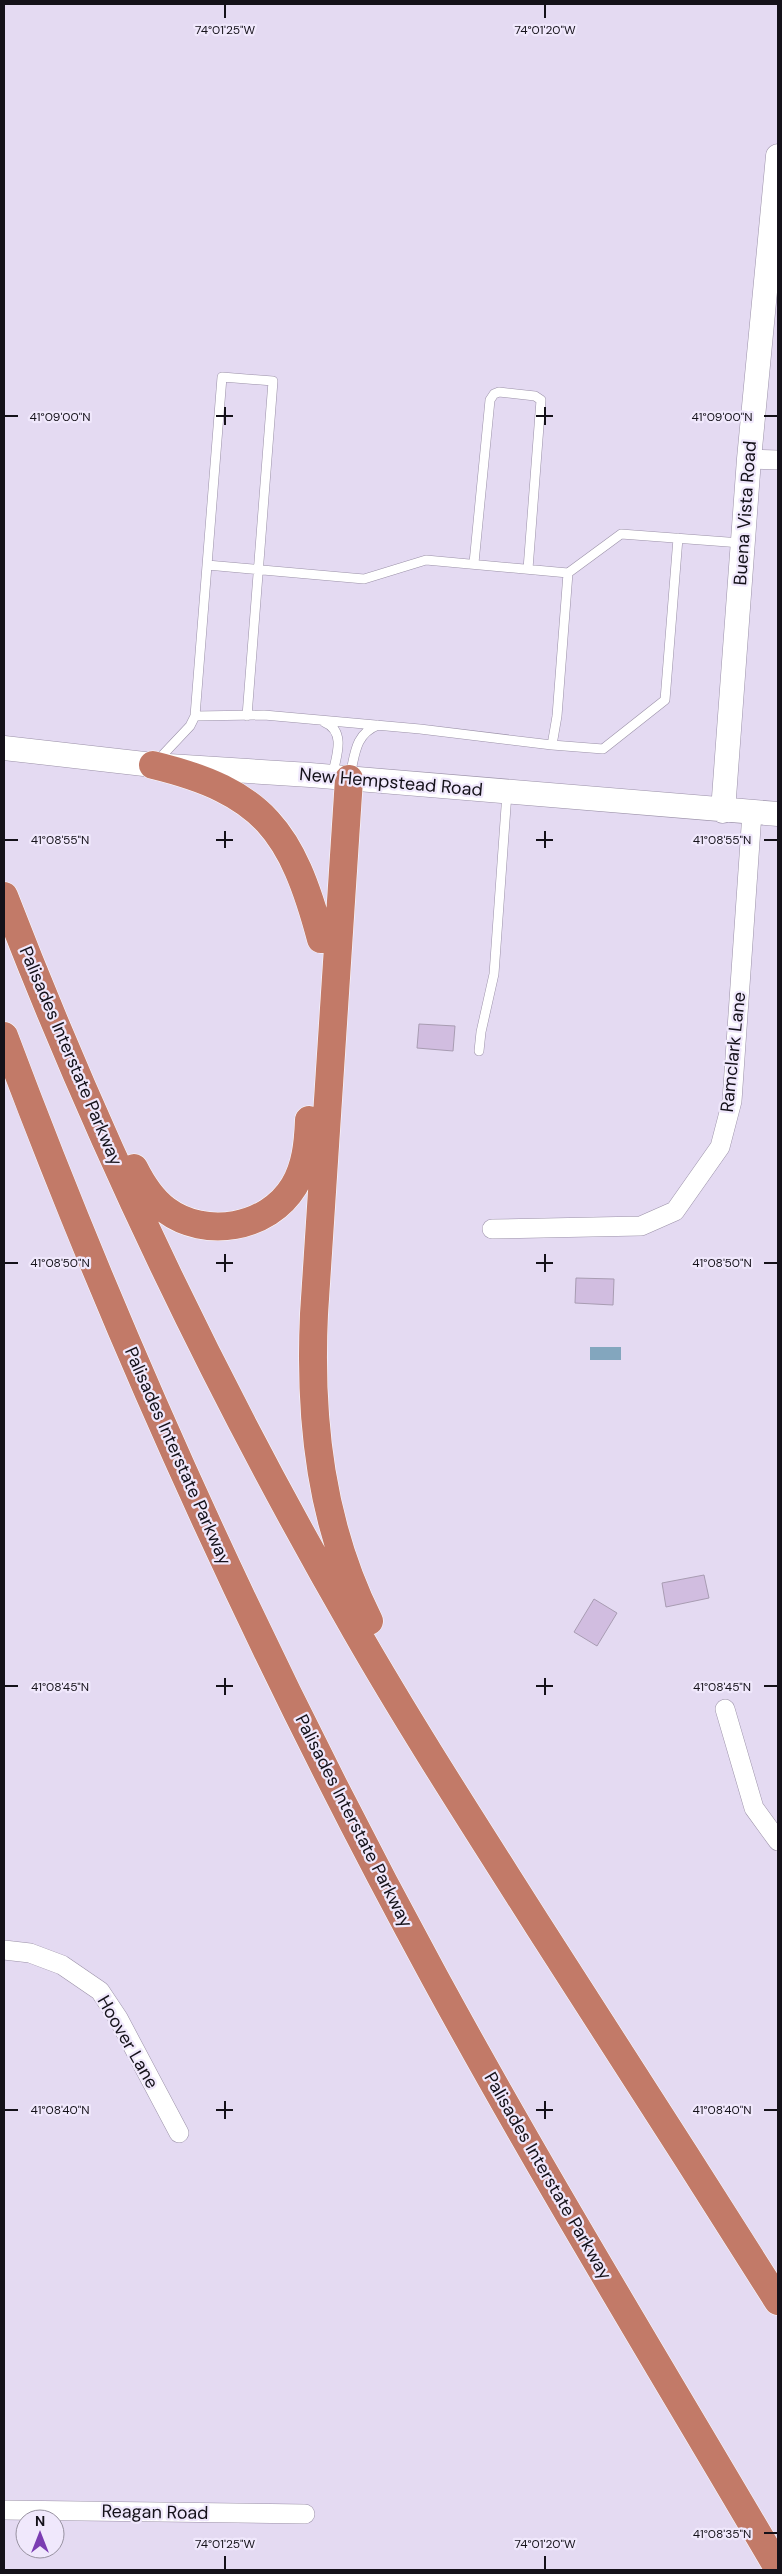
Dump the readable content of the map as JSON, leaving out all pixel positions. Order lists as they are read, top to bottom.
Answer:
{
  "streets": {
    "highway": ["Palisades Interstate Parkway"],
    "street": [
      "Buena Vista Road",
      "New Hempstead Road",
      "Ramclark Lane",
      "Hoover Lane",
      "Reagan Road"
    ]
  },
  "crossings": [
    ["Buena Vista Road", "New Hempstead Road"],
    ["New Hempstead Road", "Ramclark Lane"]
  ],
  "north": "top",
  "coordinates": [
    "74°01'25\"W",
    "74°01'20\"W",
    "41°09'00\"N",
    "41°08'55\"N",
    "41°08'50\"N",
    "41°08'45\"N",
    "41°08'40\"N",
    "41°08'35\"N"
  ]
}
